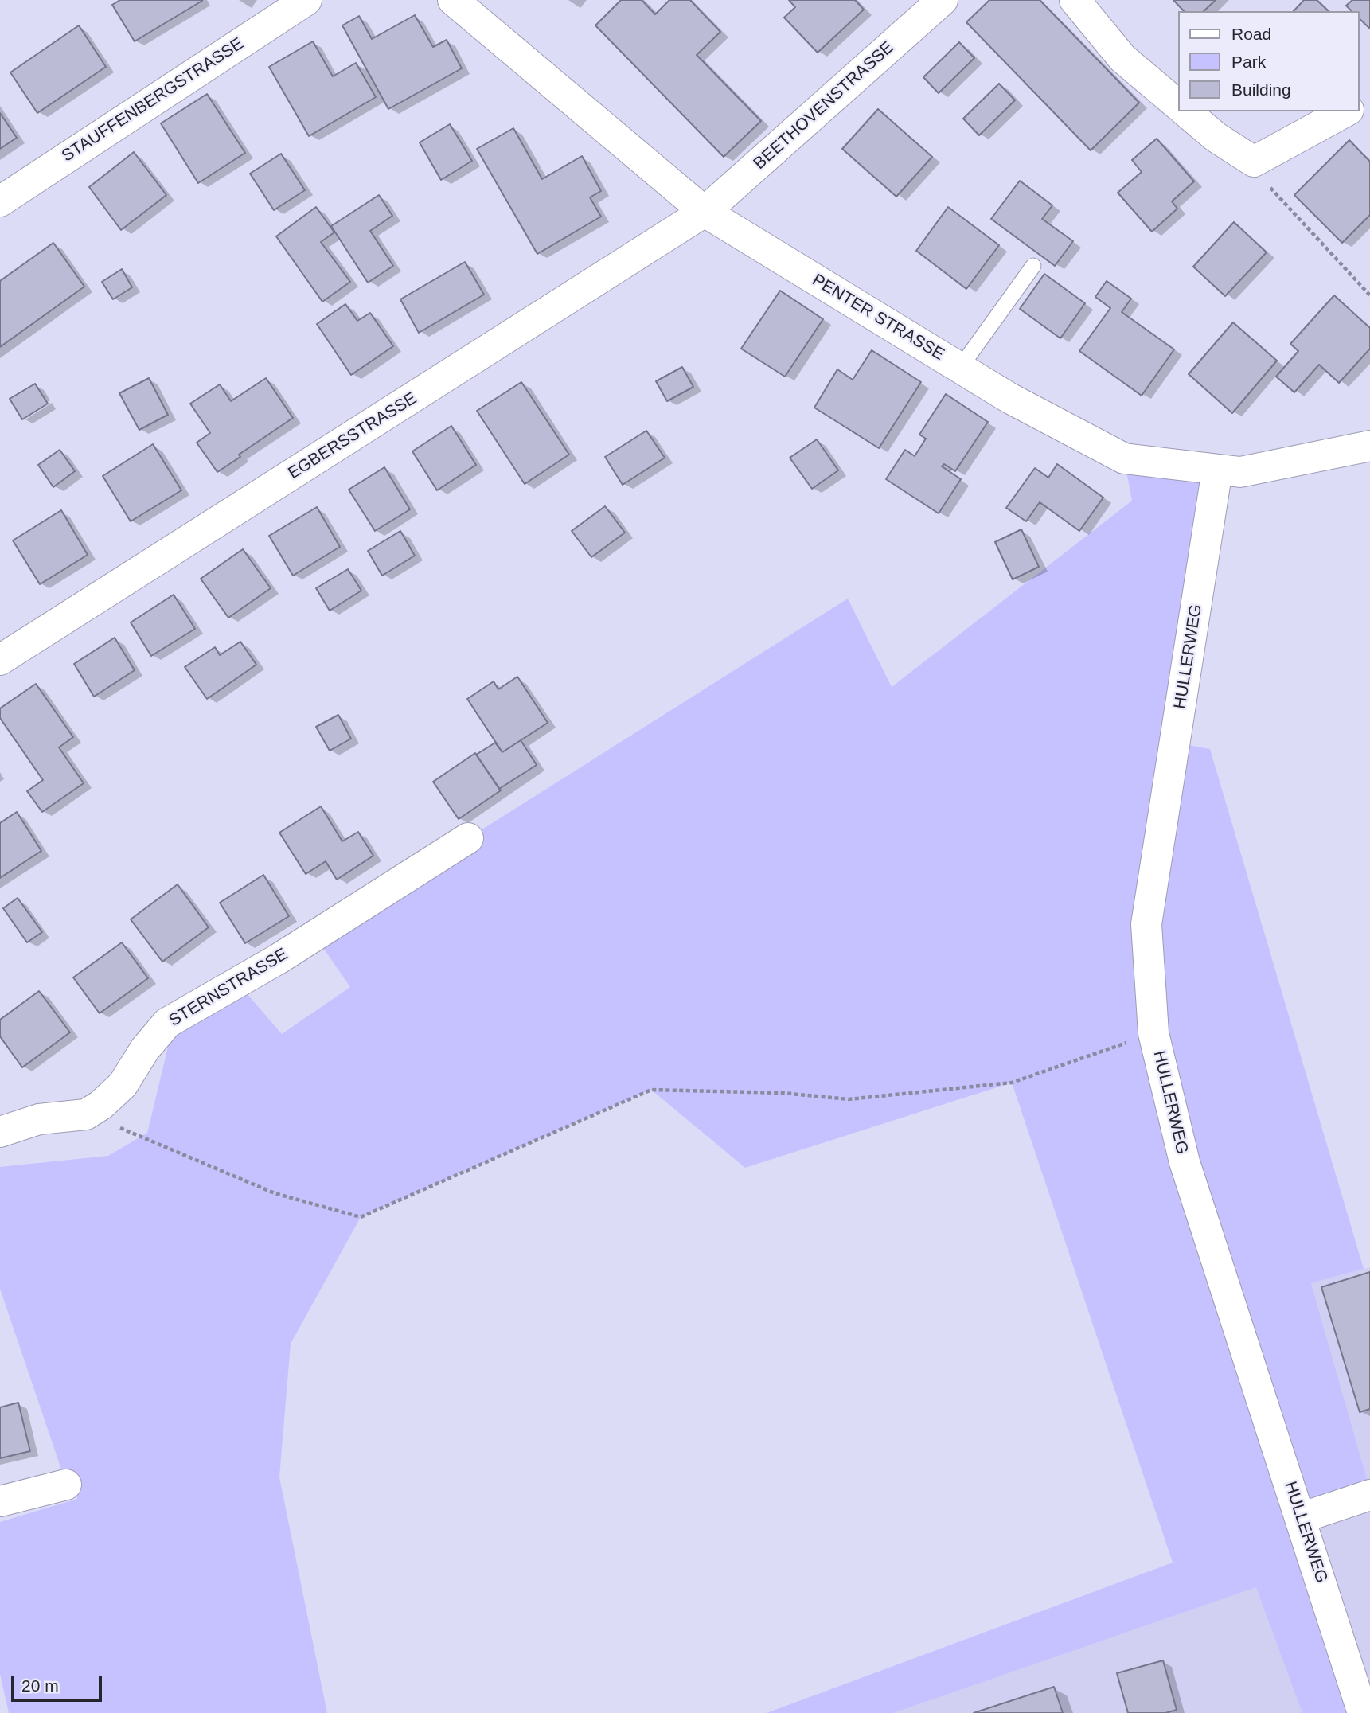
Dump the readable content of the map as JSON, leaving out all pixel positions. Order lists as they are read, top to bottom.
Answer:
{
  "streets": {
    "street": [
      "STAUFFENBERGSTRASSE",
      "BEETHOVENSTRASSE",
      "PENTER STRASSE",
      "EGBERSSTRASSE",
      "HULLERWEG",
      "STERNSTRASSE"
    ]
  },
  "crossings": [
    ["BEETHOVENSTRASSE", "PENTER STRASSE"],
    ["BEETHOVENSTRASSE", "EGBERSSTRASSE"],
    ["PENTER STRASSE", "EGBERSSTRASSE"],
    ["PENTER STRASSE", "HULLERWEG"]
  ],
  "legend": ["Road", "Park", "Building"],
  "scale_bar": "20 m"
}
